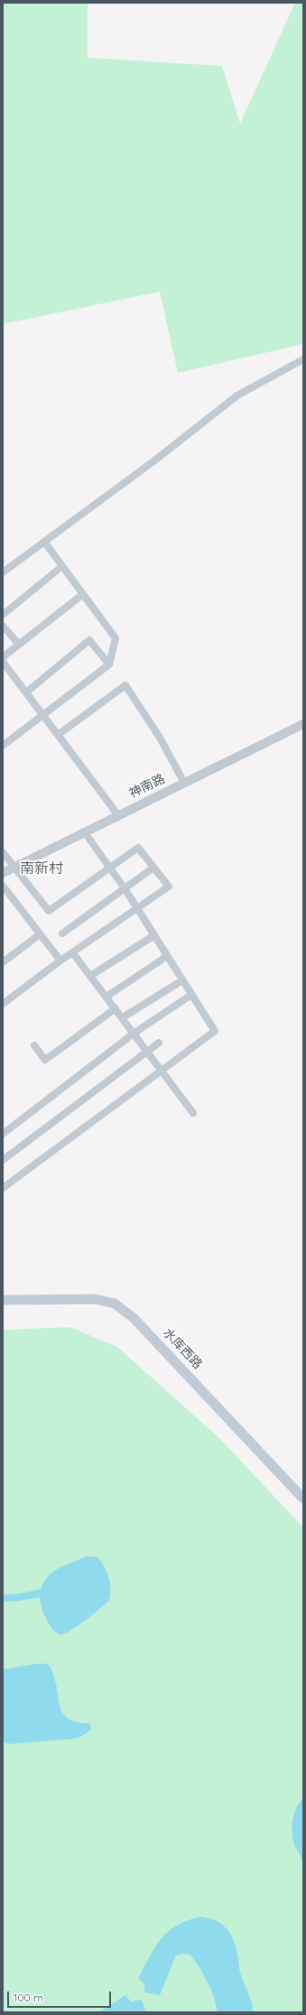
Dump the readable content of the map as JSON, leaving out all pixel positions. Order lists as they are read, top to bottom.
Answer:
{
  "streets": {
    "main road": ["水库西路"],
    "street": ["神南路"]
  },
  "districts": ["南新村"],
  "scale_bar": "100 m"
}
